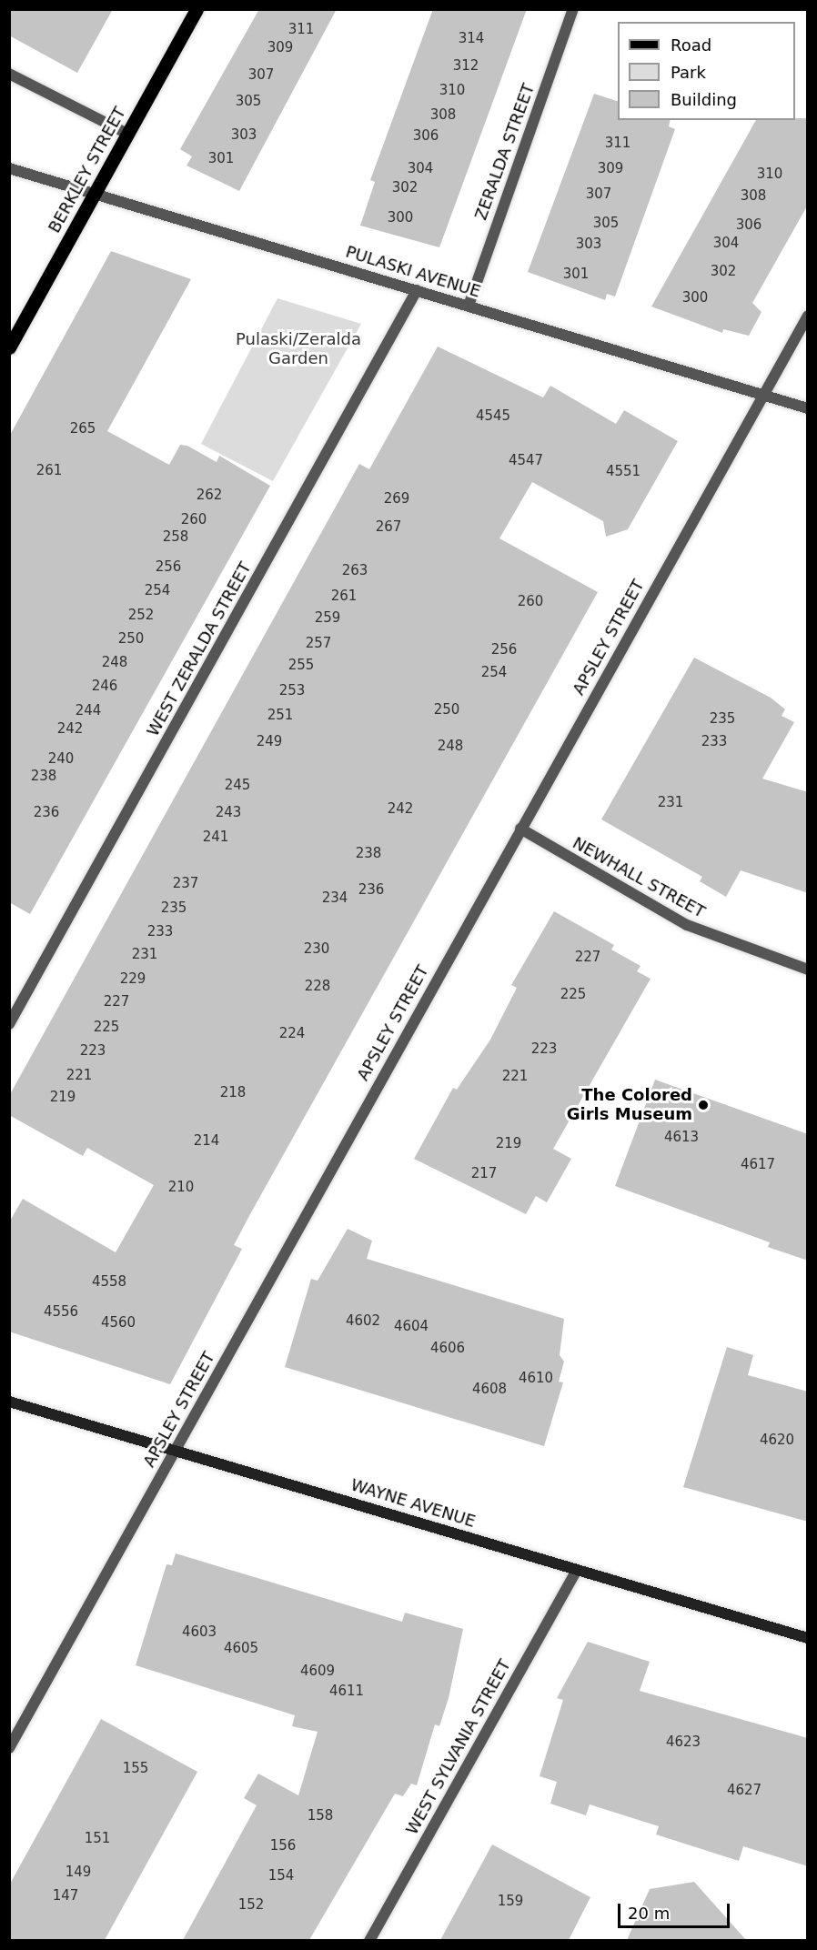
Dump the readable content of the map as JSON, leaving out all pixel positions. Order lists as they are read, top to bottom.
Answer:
{
  "streets": {
    "main road": ["BERKLEY STREET", "WAYNE AVENUE"],
    "street": [
      "ZERALDA STREET",
      "PULASKI AVENUE",
      "APSLEY STREET",
      "WEST ZERALDA STREET",
      "NEWHALL STREET",
      "WEST SYLVANIA STREET"
    ]
  },
  "crossings": [
    ["ZERALDA STREET", "PULASKI AVENUE"],
    ["BERKLEY STREET", "PULASKI AVENUE"],
    ["PULASKI AVENUE", "APSLEY STREET"],
    ["PULASKI AVENUE", "WEST ZERALDA STREET"],
    ["APSLEY STREET", "NEWHALL STREET"],
    ["APSLEY STREET", "WAYNE AVENUE"],
    ["WAYNE AVENUE", "WEST SYLVANIA STREET"]
  ],
  "parks": ["Pulaski/Zeralda Garden"],
  "places": ["The Colored Girls Museum"],
  "house_numbers": [
    "311",
    "314",
    "309",
    "312",
    "307",
    "310",
    "305",
    "308",
    "303",
    "306",
    "311",
    "301",
    "304",
    "309",
    "310",
    "302",
    "307",
    "308",
    "300",
    "305",
    "306",
    "304",
    "303",
    "302",
    "301",
    "300",
    "4545",
    "265",
    "4547",
    "261",
    "4551",
    "262",
    "269",
    "260",
    "267",
    "258",
    "256",
    "263",
    "254",
    "261",
    "260",
    "252",
    "259",
    "250",
    "257",
    "256",
    "248",
    "255",
    "254",
    "246",
    "253",
    "250",
    "244",
    "251",
    "235",
    "242",
    "249",
    "233",
    "248",
    "240",
    "238",
    "245",
    "231",
    "242",
    "236",
    "243",
    "241",
    "238",
    "237",
    "236",
    "234",
    "235",
    "233",
    "230",
    "231",
    "227",
    "229",
    "228",
    "225",
    "227",
    "225",
    "224",
    "223",
    "223",
    "221",
    "221",
    "218",
    "219",
    "4613",
    "214",
    "219",
    "4617",
    "217",
    "210",
    "4558",
    "4556",
    "4602",
    "4560",
    "4604",
    "4606",
    "4610",
    "4608",
    "4620",
    "4603",
    "4605",
    "4609",
    "4611",
    "4623",
    "155",
    "4627",
    "158",
    "151",
    "156",
    "149",
    "154",
    "147",
    "159",
    "152"
  ],
  "legend": ["Road", "Park", "Building"],
  "scale_bar": "20 m"
}
